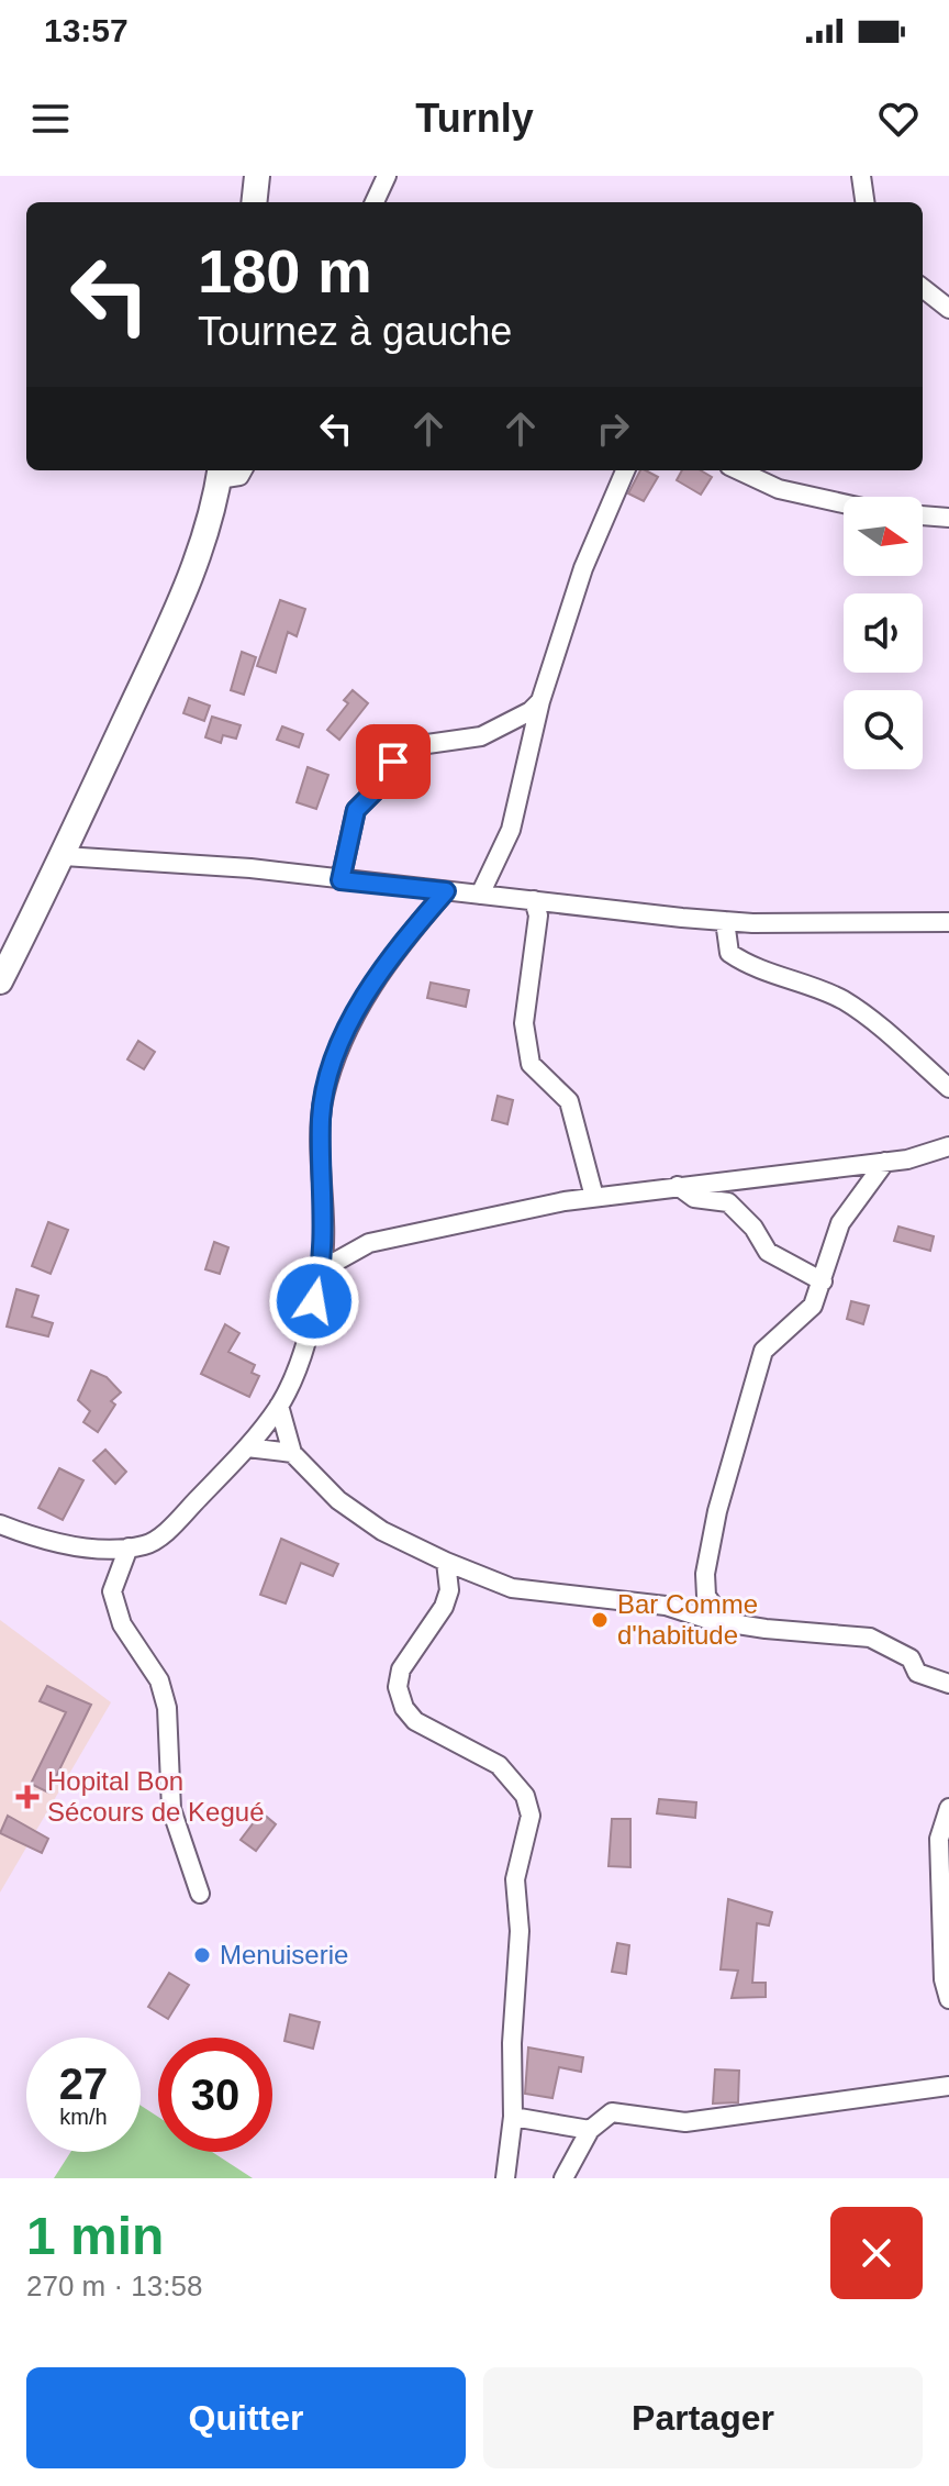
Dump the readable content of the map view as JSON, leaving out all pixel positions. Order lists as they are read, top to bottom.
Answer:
{
  "places": {
    "other": ["Bar Comme d'habitude", "Menuiserie"],
    "health": ["Hopital Bon Sécours de Kegué"]
  },
  "north": "right",
  "page": {
    "status": "13:57",
    "header": "Turnly",
    "turn": ["180 m", "Tournez à gauche"],
    "speed": "27 km/h",
    "limit": "30",
    "heading": ["1 min", "270 m · 13:58"],
    "buttons": ["Quitter", "Partager"]
  }
}
